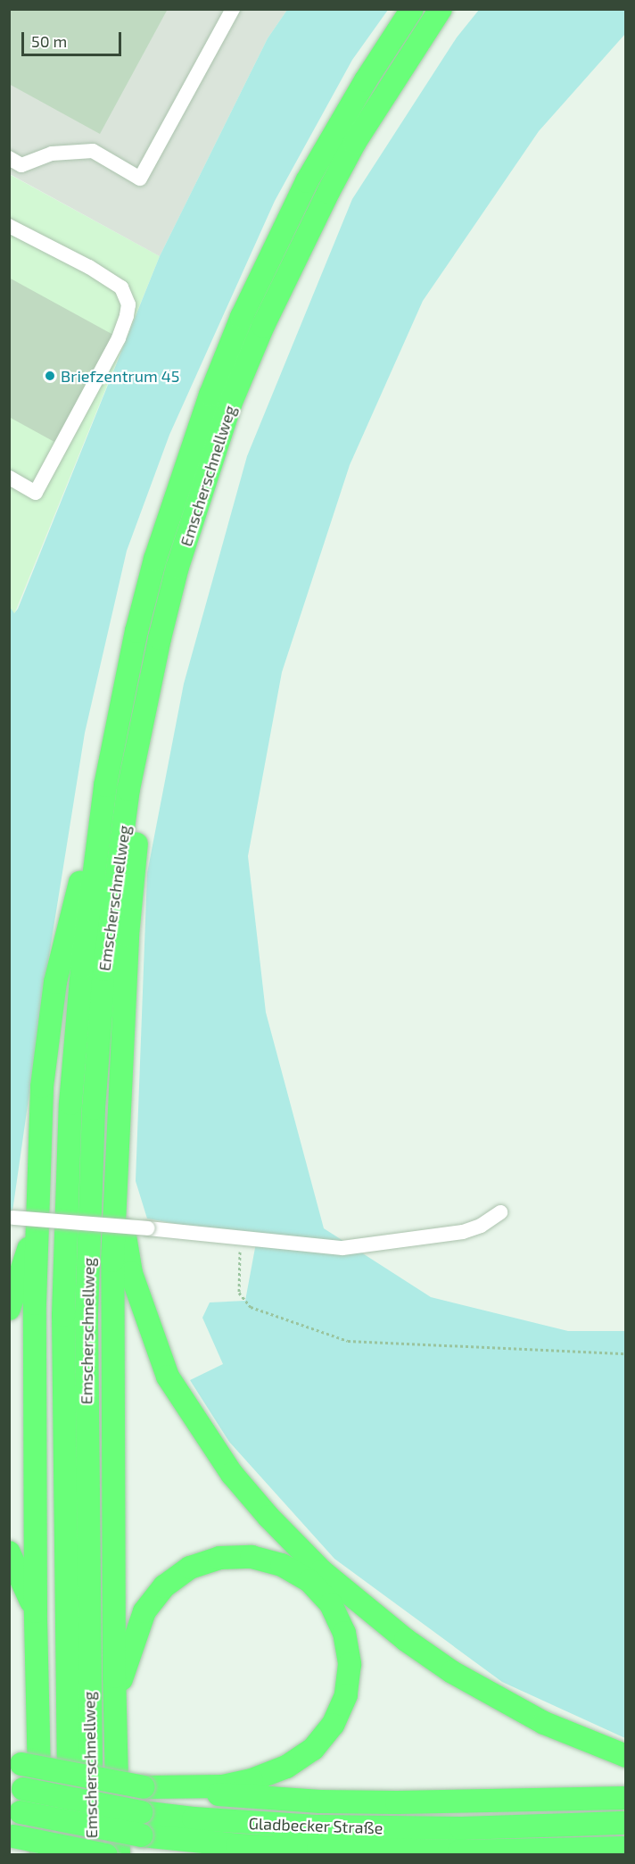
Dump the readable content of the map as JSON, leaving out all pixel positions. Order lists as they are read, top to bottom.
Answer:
{
  "streets": {
    "highway": ["Emscherschnellweg", "Gladbecker Straße"]
  },
  "places": ["Briefzentrum 45"],
  "scale_bar": "50 m"
}
